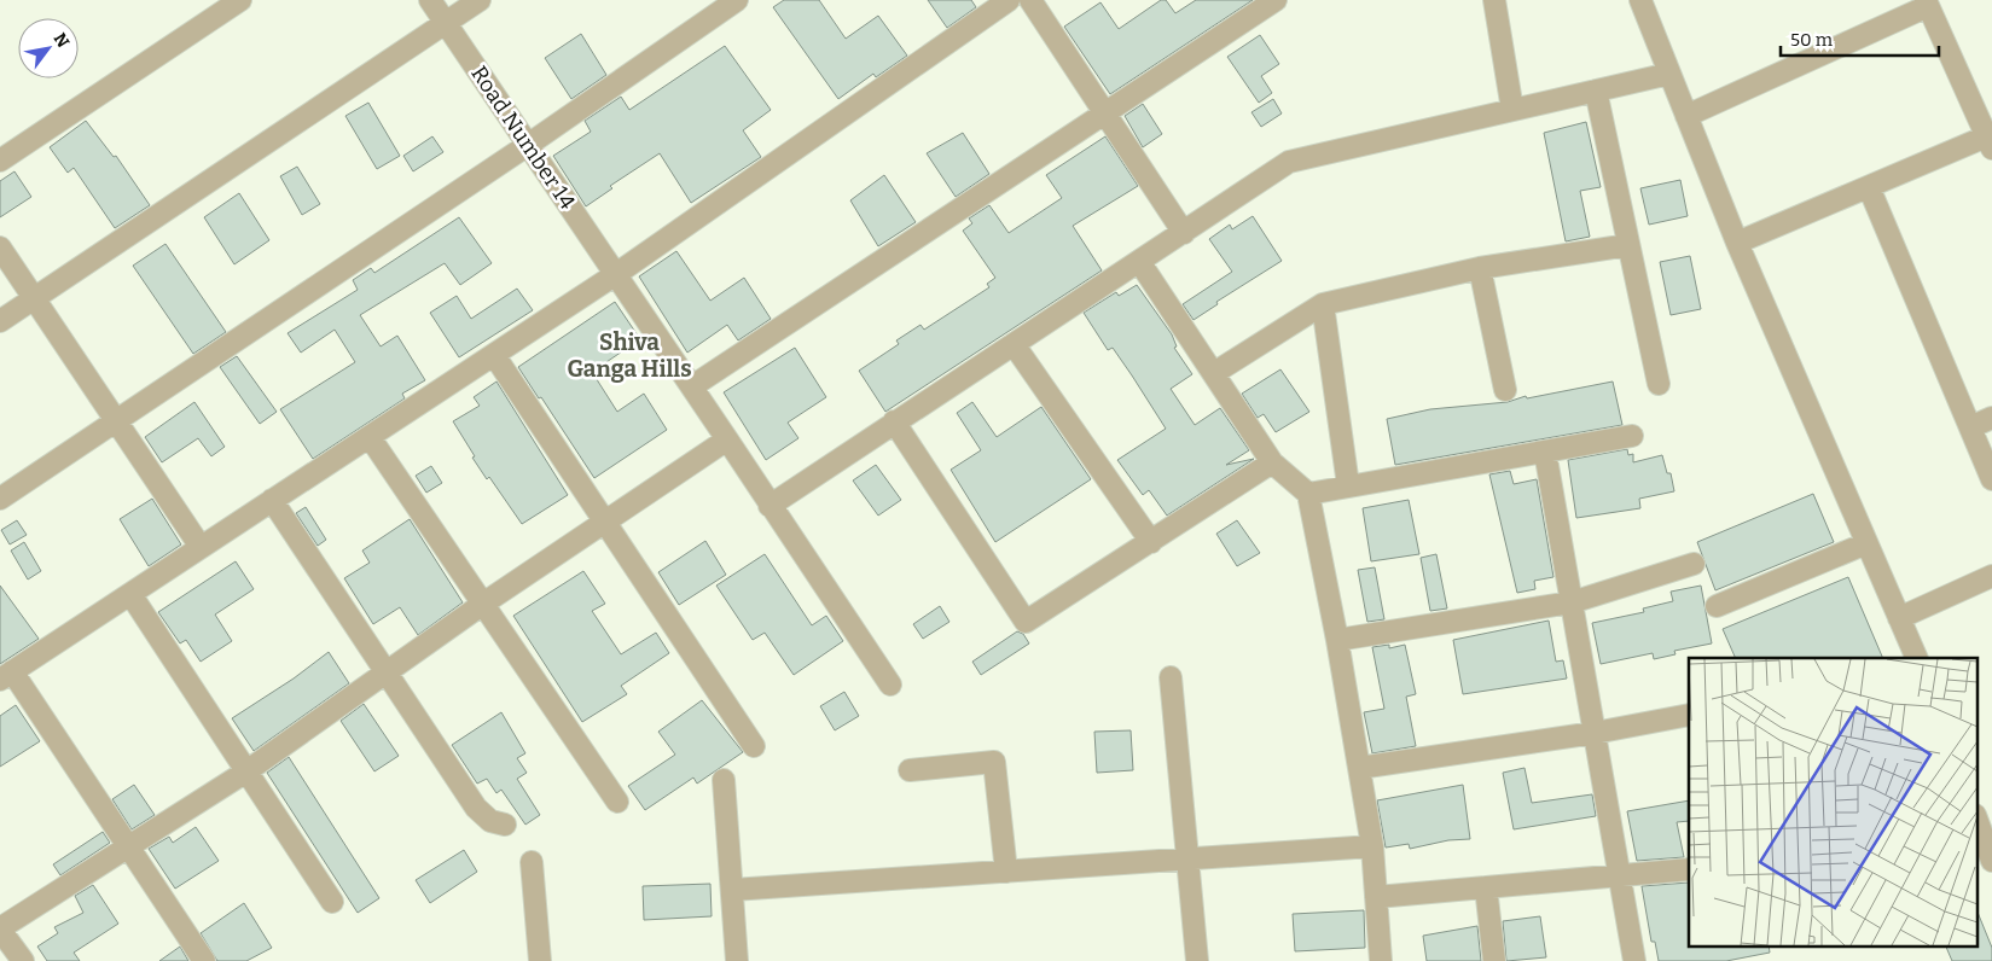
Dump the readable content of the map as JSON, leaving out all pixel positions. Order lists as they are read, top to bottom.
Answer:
{
  "streets": {
    "street": ["Road Number 14"]
  },
  "districts": ["Shiva Ganga Hills"],
  "scale_bar": "50 m",
  "north": "top right"
}
